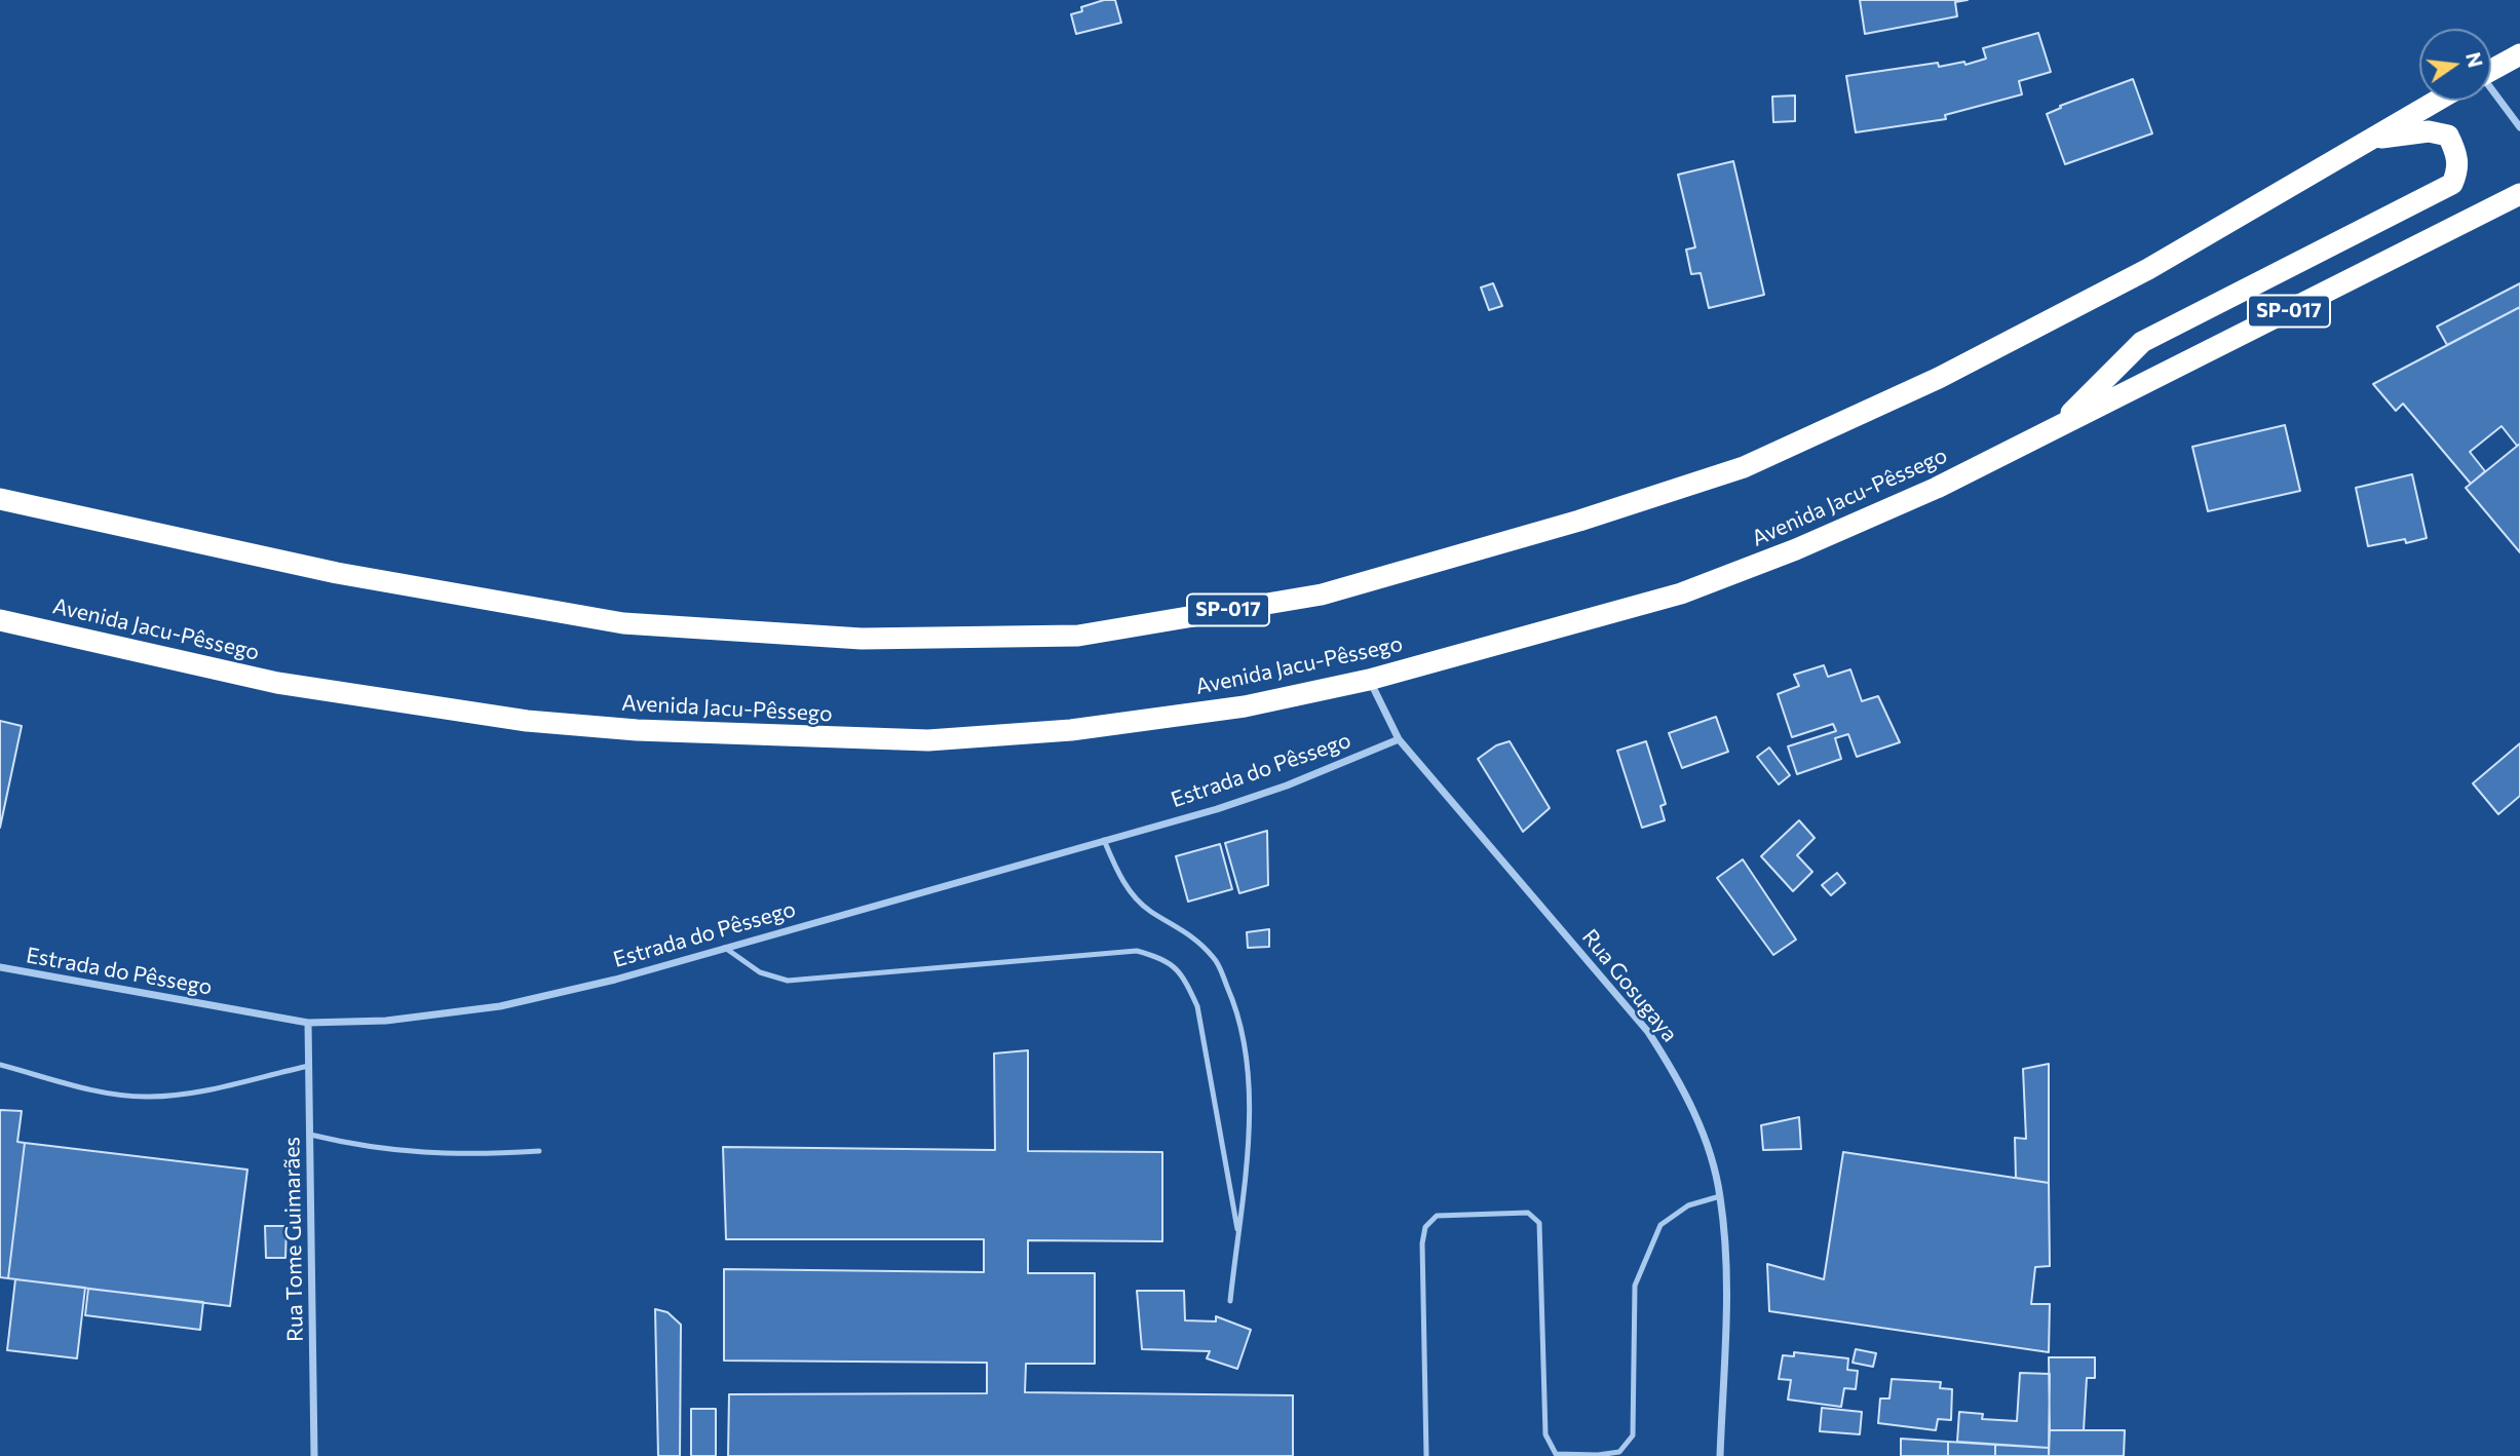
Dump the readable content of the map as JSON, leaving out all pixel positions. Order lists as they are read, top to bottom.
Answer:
{
  "streets": {
    "highway": ["SP-017", "Avenida Jacu-Pêssego"],
    "street": ["Estrada do Pêssego", "Rua Gosugaya", "Rua Tome Guimarães"]
  },
  "crossings": [
    ["Avenida Jacu-Pêssego", "Rua Gosugaya"],
    ["Estrada do Pêssego", "Rua Gosugaya"],
    ["Estrada do Pêssego", "Rua Tome Guimarães"]
  ],
  "north": "right"
}
